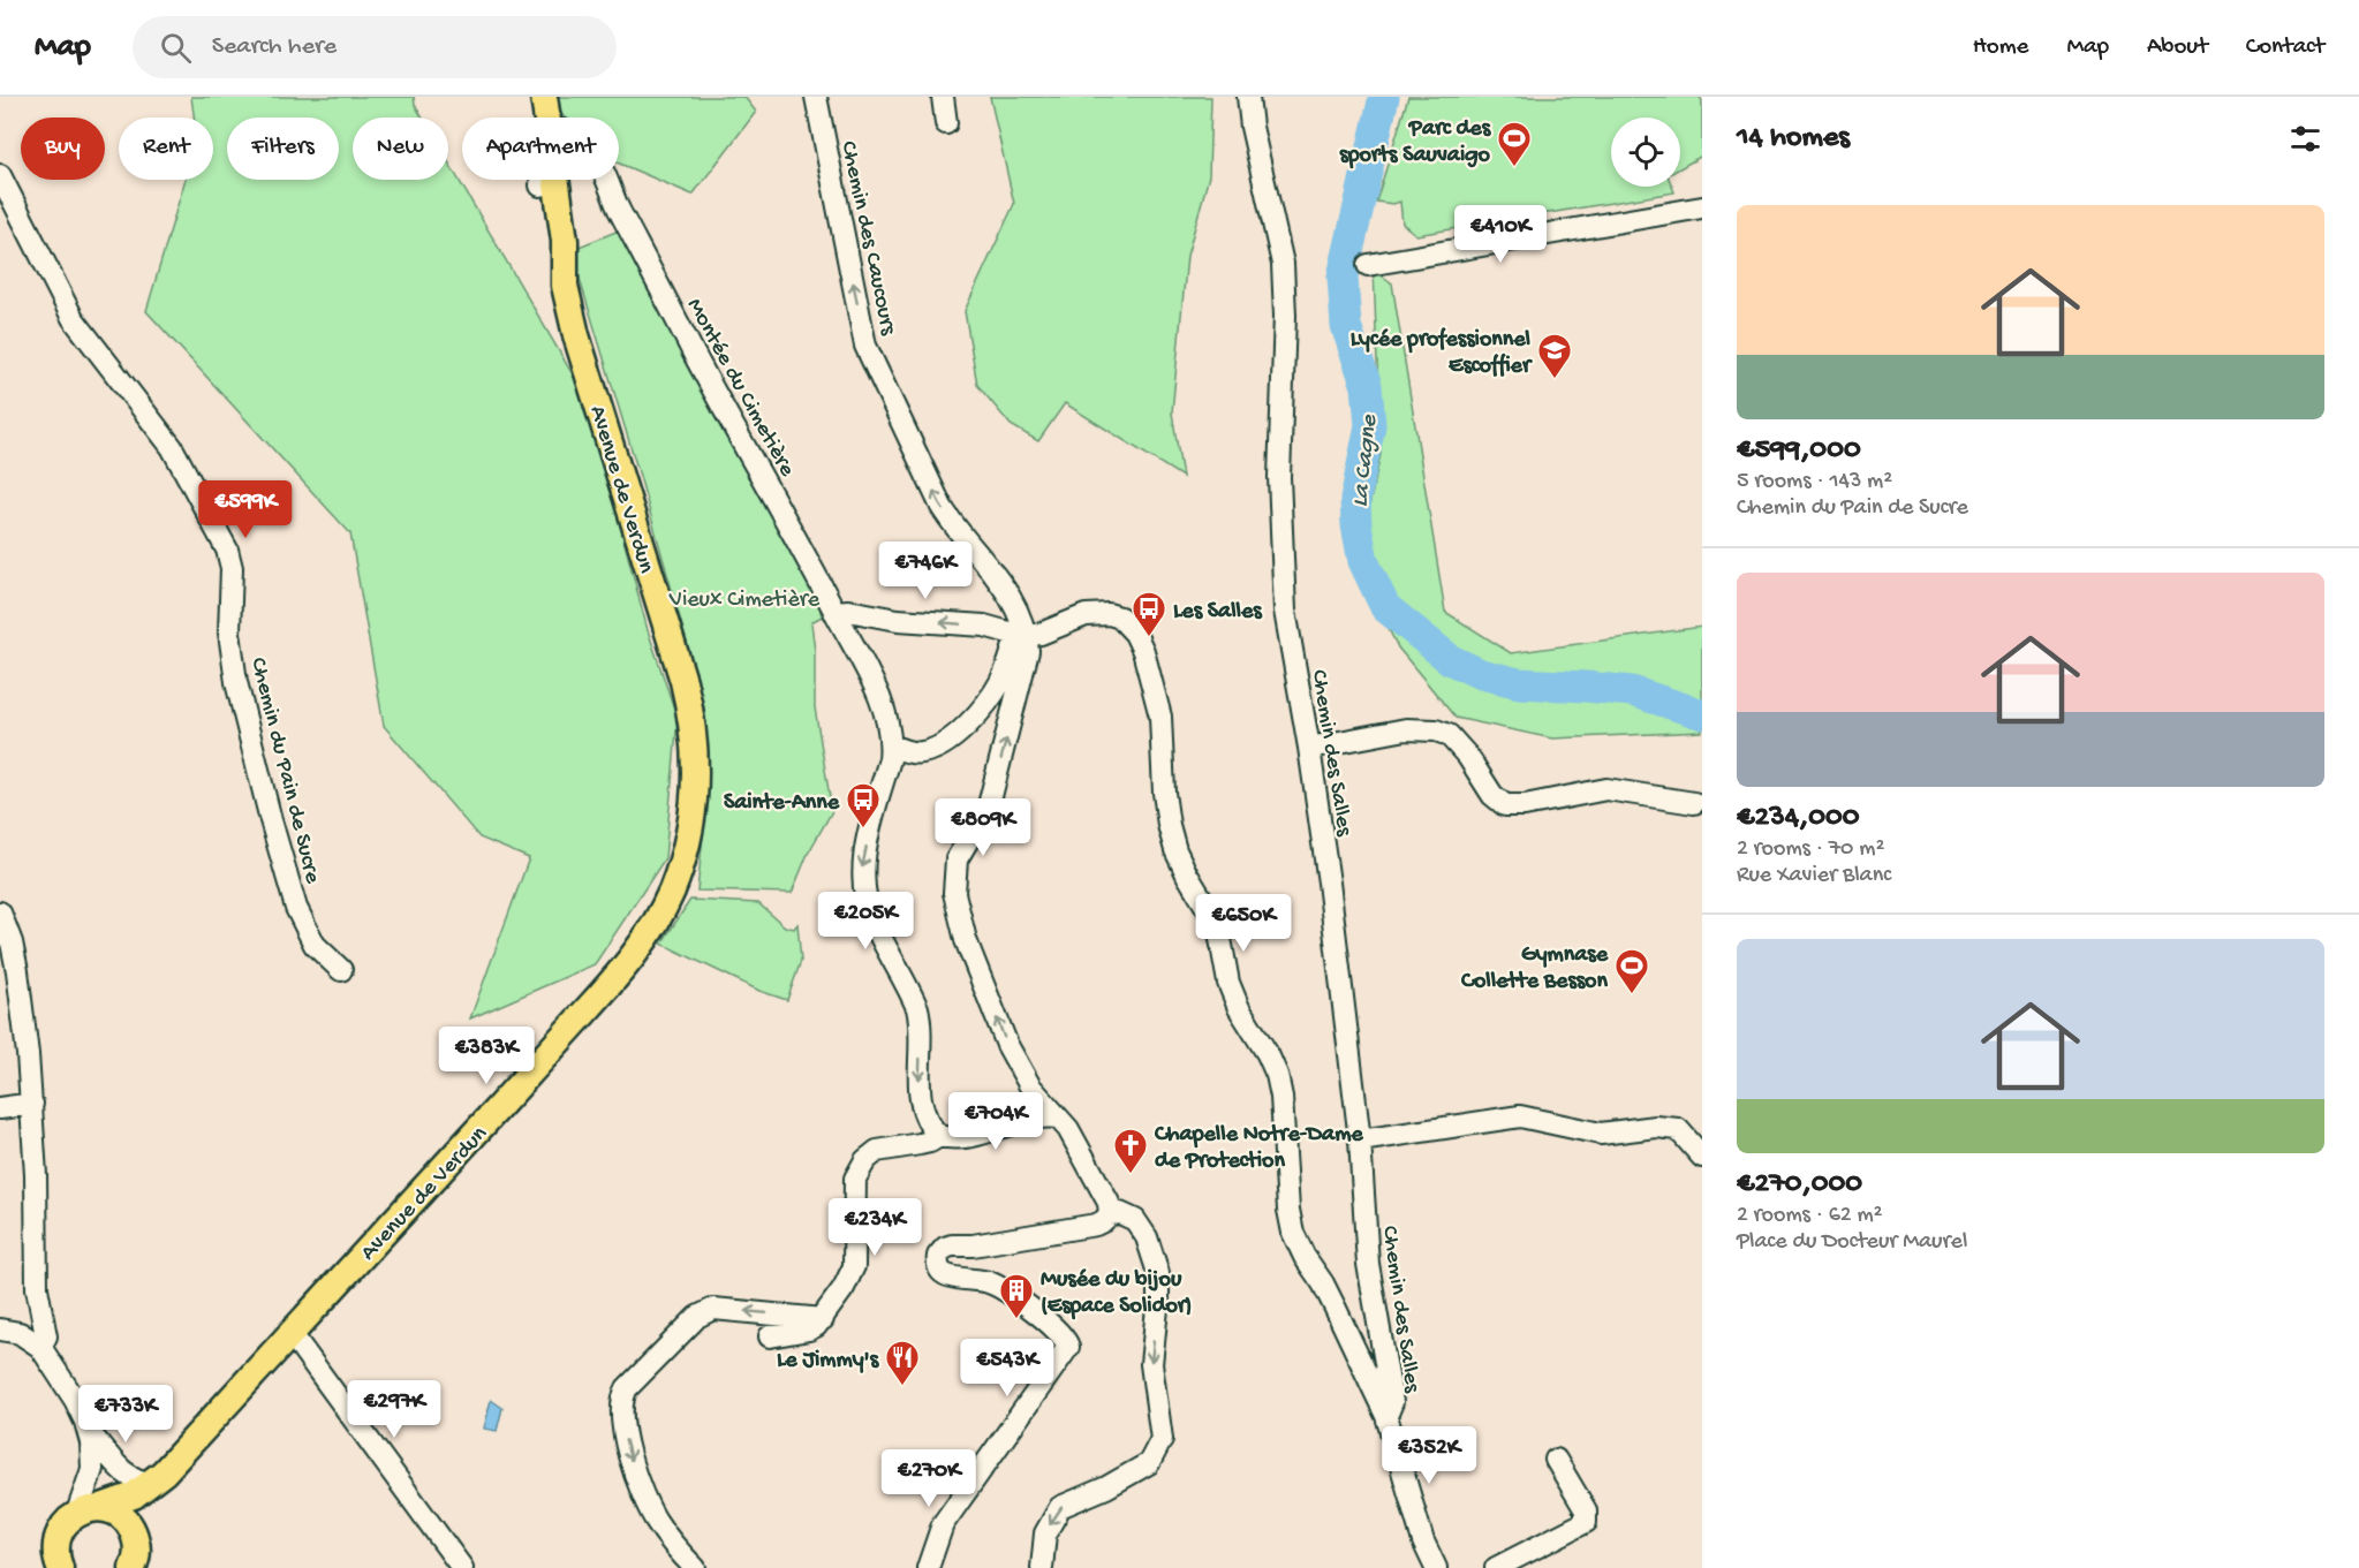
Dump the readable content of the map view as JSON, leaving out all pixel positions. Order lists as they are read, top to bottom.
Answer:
{
  "streets": {
    "main road": ["Avenue de Verdun"],
    "street": [
      "Chemin des Caucours",
      "Montée du Cimetière",
      "Chemin des Salles",
      "Chemin du Pain de Sucre"
    ]
  },
  "one_way": ["Chemin des Caucours"],
  "water": ["La Cagne"],
  "parks": ["Vieux Cimetière"],
  "places": {
    "sports": ["Parc des sports Sauvaigo", "Gymnase Collette Besson"],
    "school or university": ["Lycée professionnel Escoffier"],
    "bus stop": ["Les Salles", "Sainte-Anne"],
    "church": ["Chapelle Notre-Dame de Protection"],
    "building": ["Musée du bijou (Espace Solidor)"],
    "restaurant": ["Le Jimmy's"]
  },
  "page": {
    "header": "Map",
    "search": "Search here",
    "nav": [
      "Home",
      "Map",
      "About",
      "Contact"
    ],
    "heading": "14 homes",
    "chip": [
      "Buy",
      "Rent",
      "Filters",
      "New",
      "Apartment"
    ],
    "list": [
      {
        "name": "€599,000",
        "note": "5 rooms · 143 m² · Chemin du Pain de Sucre"
      },
      {
        "name": "€234,000",
        "note": "2 rooms · 70 m² · Rue Xavier Blanc"
      },
      {
        "name": "€270,000",
        "note": "2 rooms · 62 m² · Place du Docteur Maurel"
      }
    ],
    "price": [
      "€410K",
      "€599K",
      "€746K",
      "€809K",
      "€205K",
      "€650K",
      "€383K",
      "€704K",
      "€234K",
      "€543K",
      "€297K",
      "€733K",
      "€352K",
      "€270K"
    ]
  }
}
